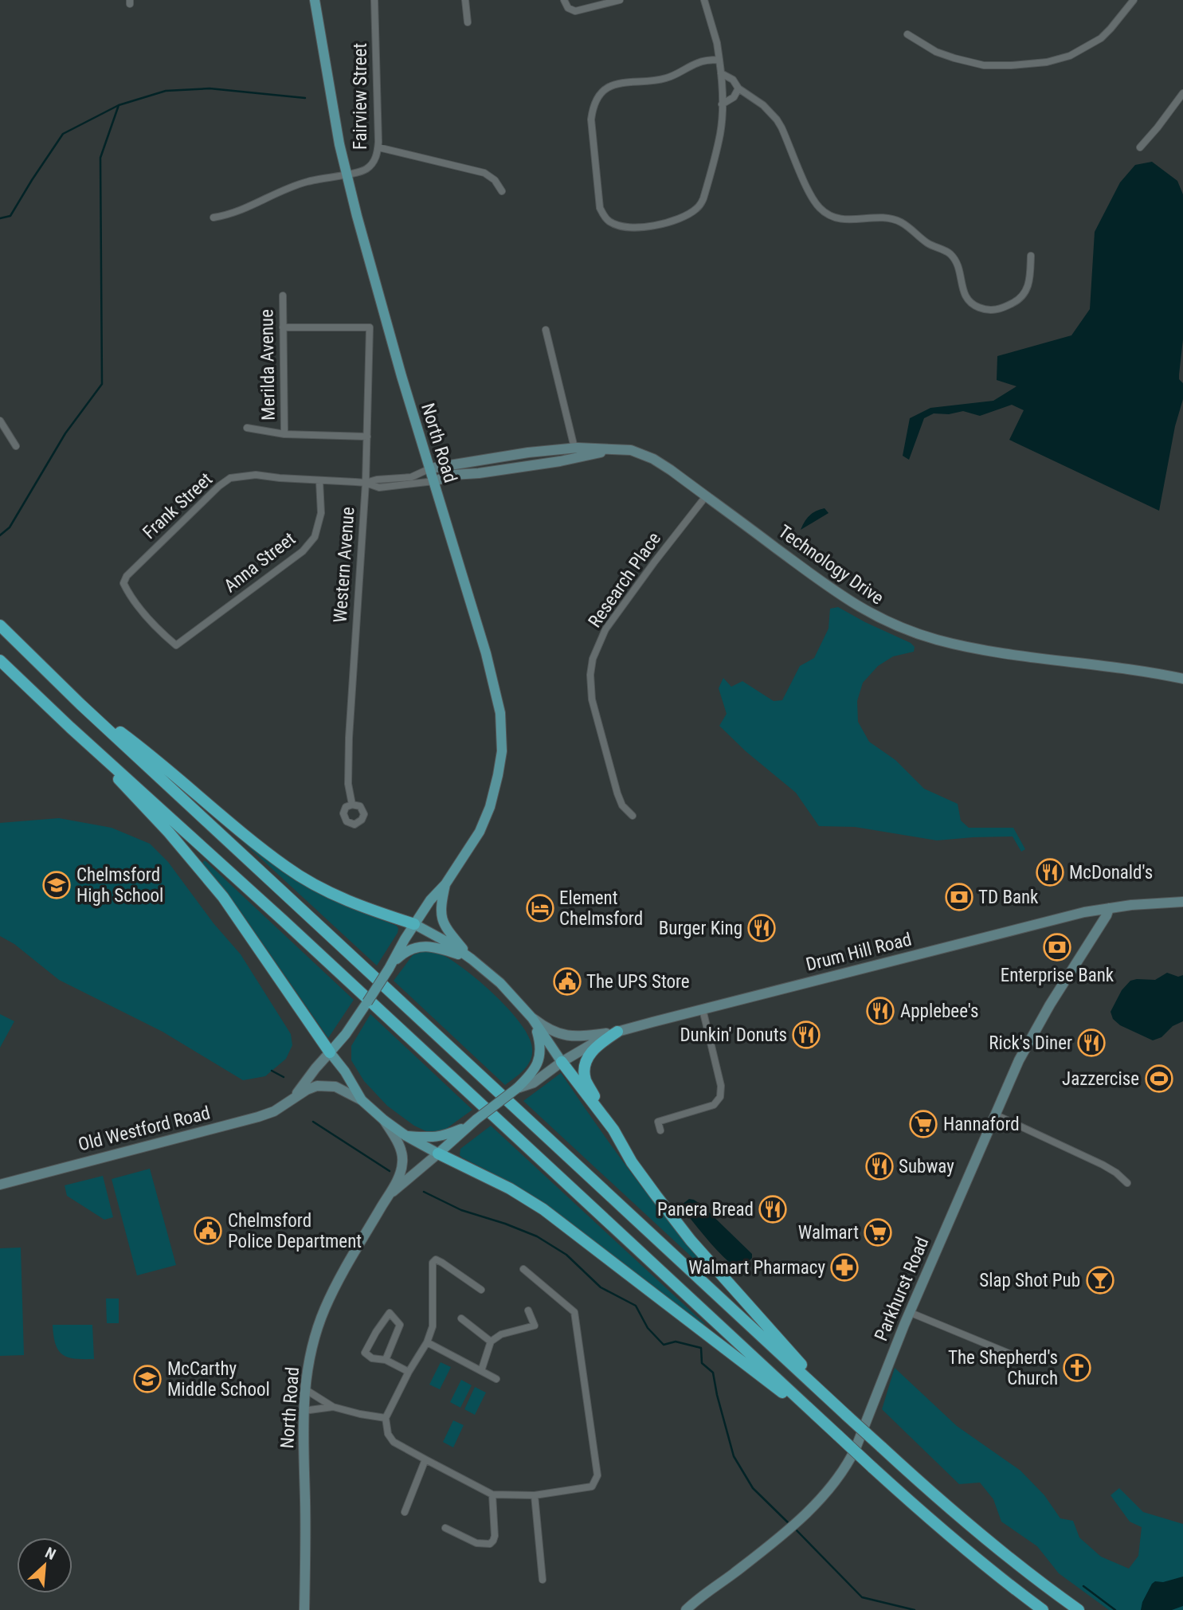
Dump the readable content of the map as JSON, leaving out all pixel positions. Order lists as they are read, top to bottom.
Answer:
{
  "streets": {
    "main road": ["North Road"],
    "street": [
      "Fairview Street",
      "Merilda Avenue",
      "Frank Street",
      "Anna Street",
      "Western Avenue",
      "Technology Drive",
      "Research Place",
      "Drum Hill Road",
      "Old Westford Road",
      "Parkhurst Road"
    ]
  },
  "crossings": [
    ["Fairview Street", "North Road"],
    ["Merilda Avenue", "Western Avenue"],
    ["North Road", "Frank Street"],
    ["North Road", "Technology Drive"],
    ["North Road", "Drum Hill Road"],
    ["North Road", "Old Westford Road"],
    ["Frank Street", "Anna Street"],
    ["Frank Street", "Western Avenue"],
    ["Frank Street", "Technology Drive"],
    ["Technology Drive", "Research Place"],
    ["Drum Hill Road", "Old Westford Road"],
    ["Drum Hill Road", "Parkhurst Road"]
  ],
  "places": {
    "restaurant": [
      "McDonald's",
      "Burger King",
      "Applebee's",
      "Dunkin' Donuts",
      "Rick's Diner",
      "Subway",
      "Panera Bread"
    ],
    "school or university": ["Chelmsford High School", "McCarthy Middle School"],
    "bank": ["TD Bank", "Enterprise Bank"],
    "hotel": ["Element Chelmsford"],
    "public building": ["The UPS Store", "Chelmsford Police Department"],
    "sports": ["Jazzercise"],
    "supermarket": ["Hannaford", "Walmart"],
    "pharmacy": ["Walmart Pharmacy"],
    "bar": ["Slap Shot Pub"],
    "church": ["The Shepherd's Church"]
  },
  "north": "top right"
}
